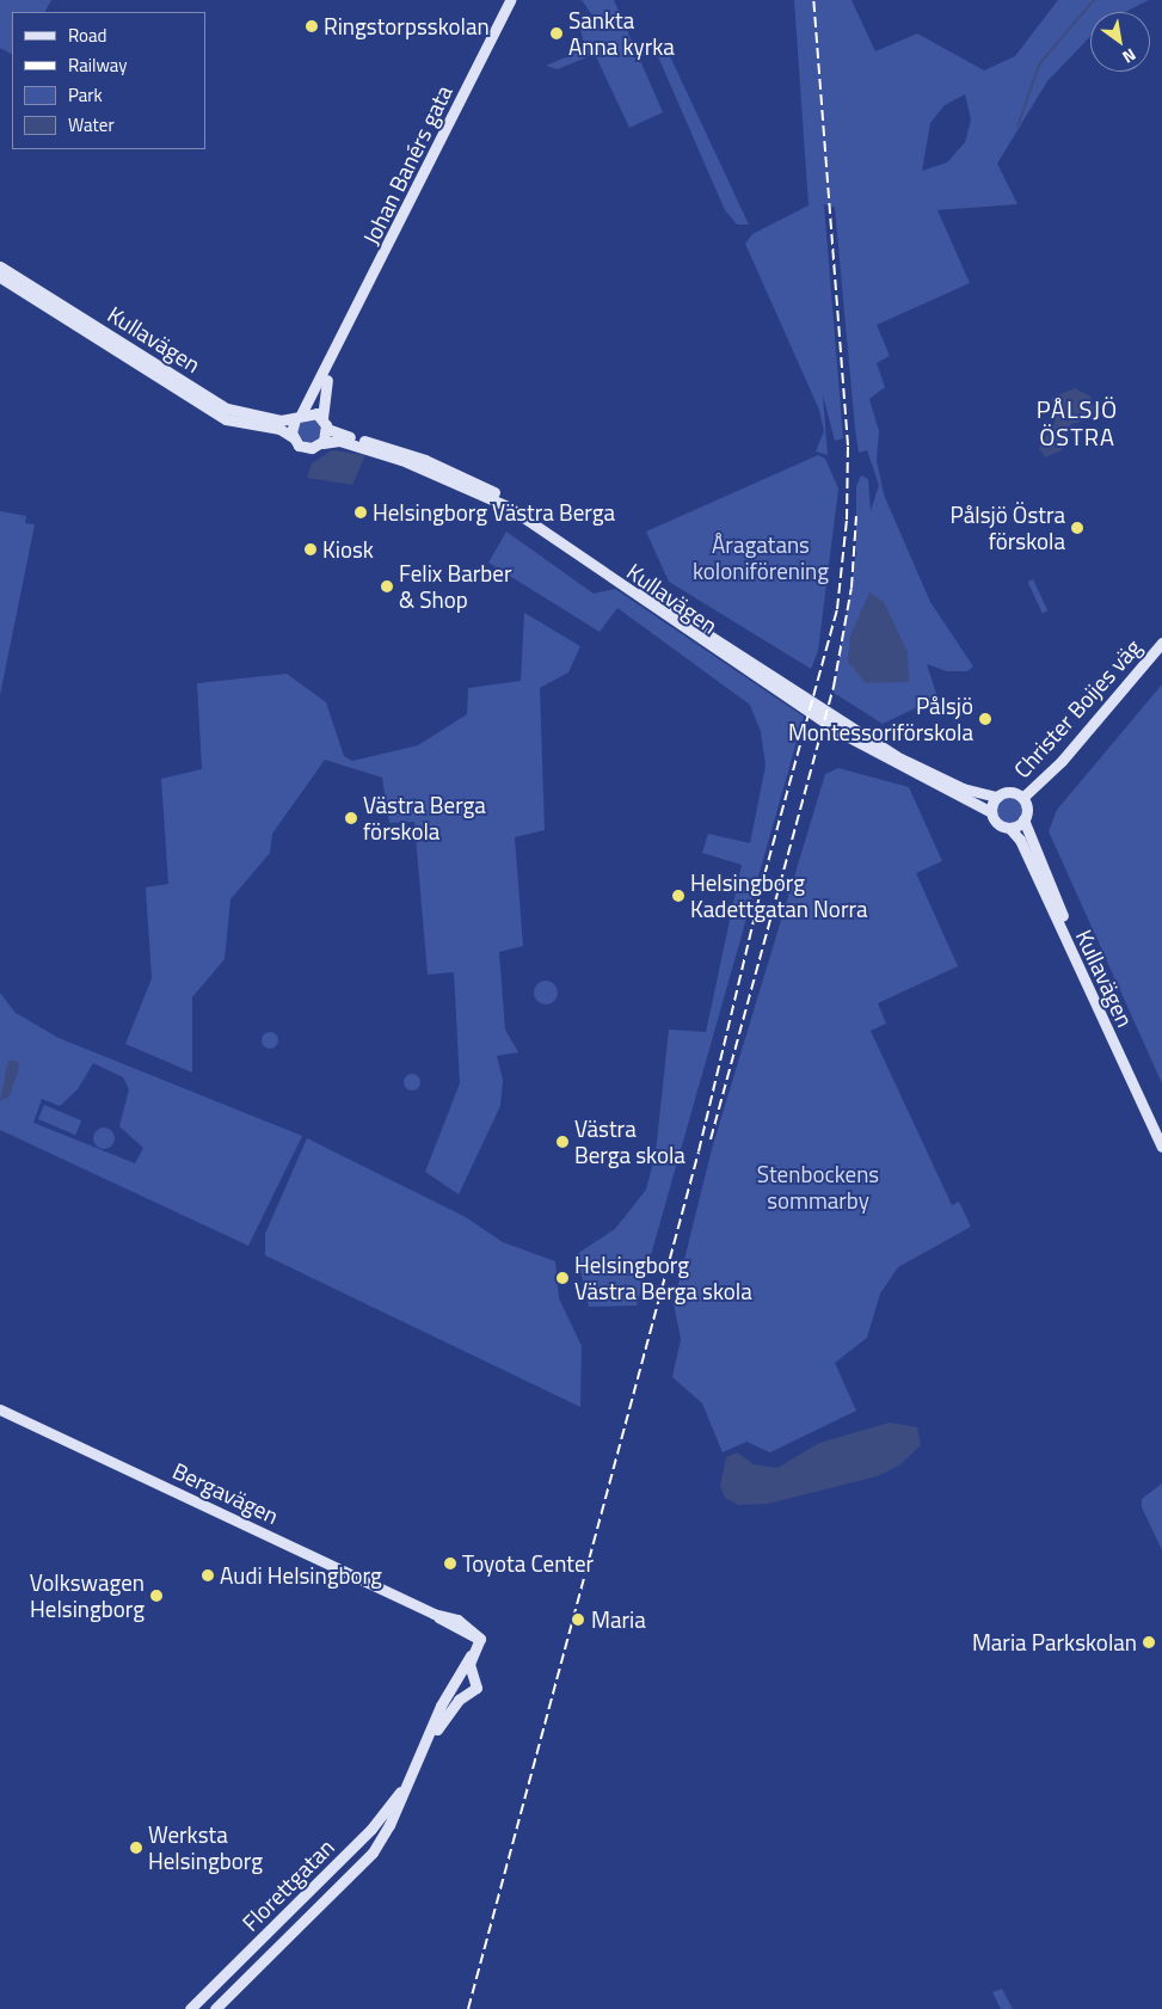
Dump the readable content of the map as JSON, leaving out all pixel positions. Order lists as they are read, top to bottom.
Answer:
{
  "streets": {
    "street": [
      "Johan Banérs gata",
      "Kullavägen",
      "Christer Boijes väg",
      "Bergavägen",
      "Florettgatan"
    ]
  },
  "crossings": [
    ["Johan Banérs gata", "Kullavägen"],
    ["Kullavägen", "Christer Boijes väg"],
    ["Bergavägen", "Florettgatan"]
  ],
  "districts": ["PÅLSJÖ ÖSTRA"],
  "parks": ["Åragatans koloniförening", "Stenbockens sommarby"],
  "places": [
    "Ringstorpsskolan",
    "Sankta Anna kyrka",
    "Helsingborg Västra Berga",
    "Pålsjö Östra förskola",
    "Kiosk",
    "Felix Barber & Shop",
    "Pålsjö Montessoriförskola",
    "Västra Berga förskola",
    "Helsingborg Kadettgatan Norra",
    "Västra Berga skola",
    "Helsingborg Västra Berga skola",
    "Toyota Center",
    "Audi Helsingborg",
    "Volkswagen Helsingborg",
    "Maria",
    "Maria Parkskolan",
    "Werksta Helsingborg"
  ],
  "legend": [
    "Road",
    "Railway",
    "Park",
    "Water"
  ],
  "north": "bottom right"
}
